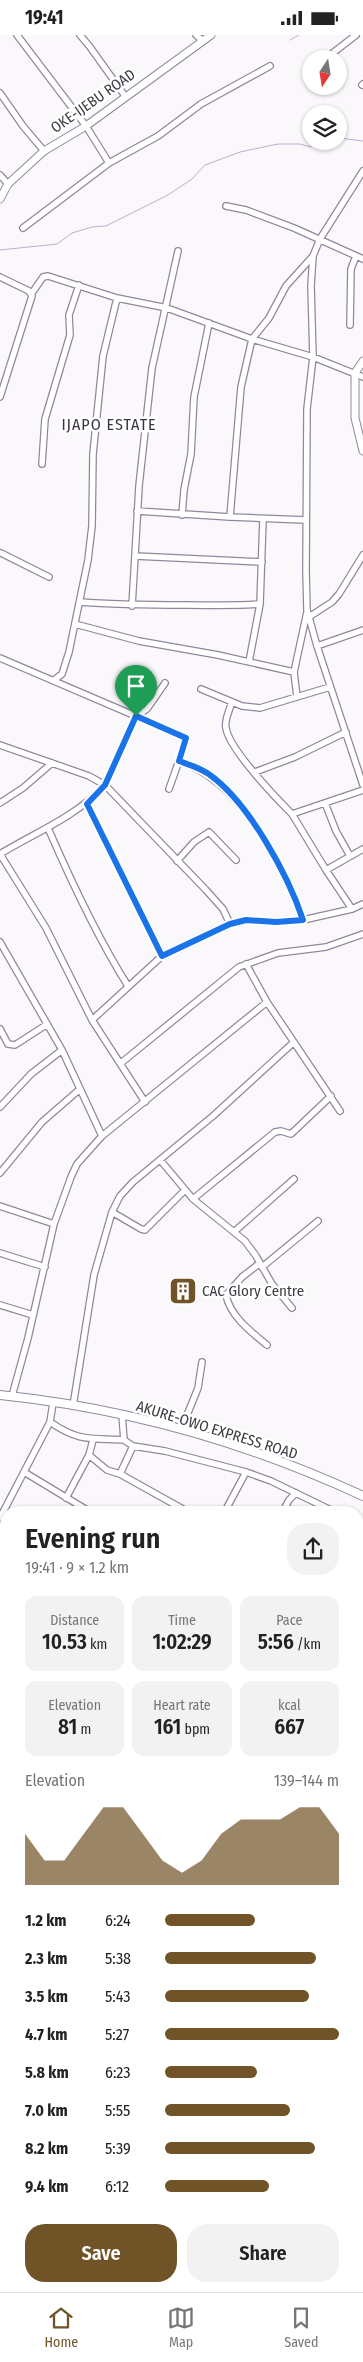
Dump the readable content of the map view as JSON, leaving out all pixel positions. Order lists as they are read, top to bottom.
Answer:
{
  "streets": {
    "highway": ["AKURE-OWO EXPRESS ROAD"],
    "main road": ["OKE-IJEBU ROAD"]
  },
  "districts": ["IJAPO ESTATE"],
  "places": {
    "building": ["CAC Glory Centre"]
  },
  "north": "bottom",
  "page": {
    "status": "19:41",
    "heading": ["Evening run", "19:41 · 9 × 1.2 km"],
    "stats": [
      ["Distance", "10.53 km"],
      ["Time", "1:02:29"],
      ["Pace", "5:56 /km"],
      ["Elevation", "81 m"],
      ["Heart rate", "161 bpm"],
      ["kcal", "667"]
    ],
    "chart": ["Elevation", "139–144 m"],
    "list": [
      {
        "name": "1.2 km",
        "note": "6:24"
      },
      {
        "name": "2.3 km",
        "note": "5:38"
      },
      {
        "name": "3.5 km",
        "note": "5:43"
      },
      {
        "name": "4.7 km",
        "note": "5:27"
      },
      {
        "name": "5.8 km",
        "note": "6:23"
      },
      {
        "name": "7.0 km",
        "note": "5:55"
      },
      {
        "name": "8.2 km",
        "note": "5:39"
      },
      {
        "name": "9.4 km",
        "note": "6:12"
      }
    ],
    "buttons": ["Save", "Share"],
    "tabs": ["Home", "Map", "Saved"]
  }
}
